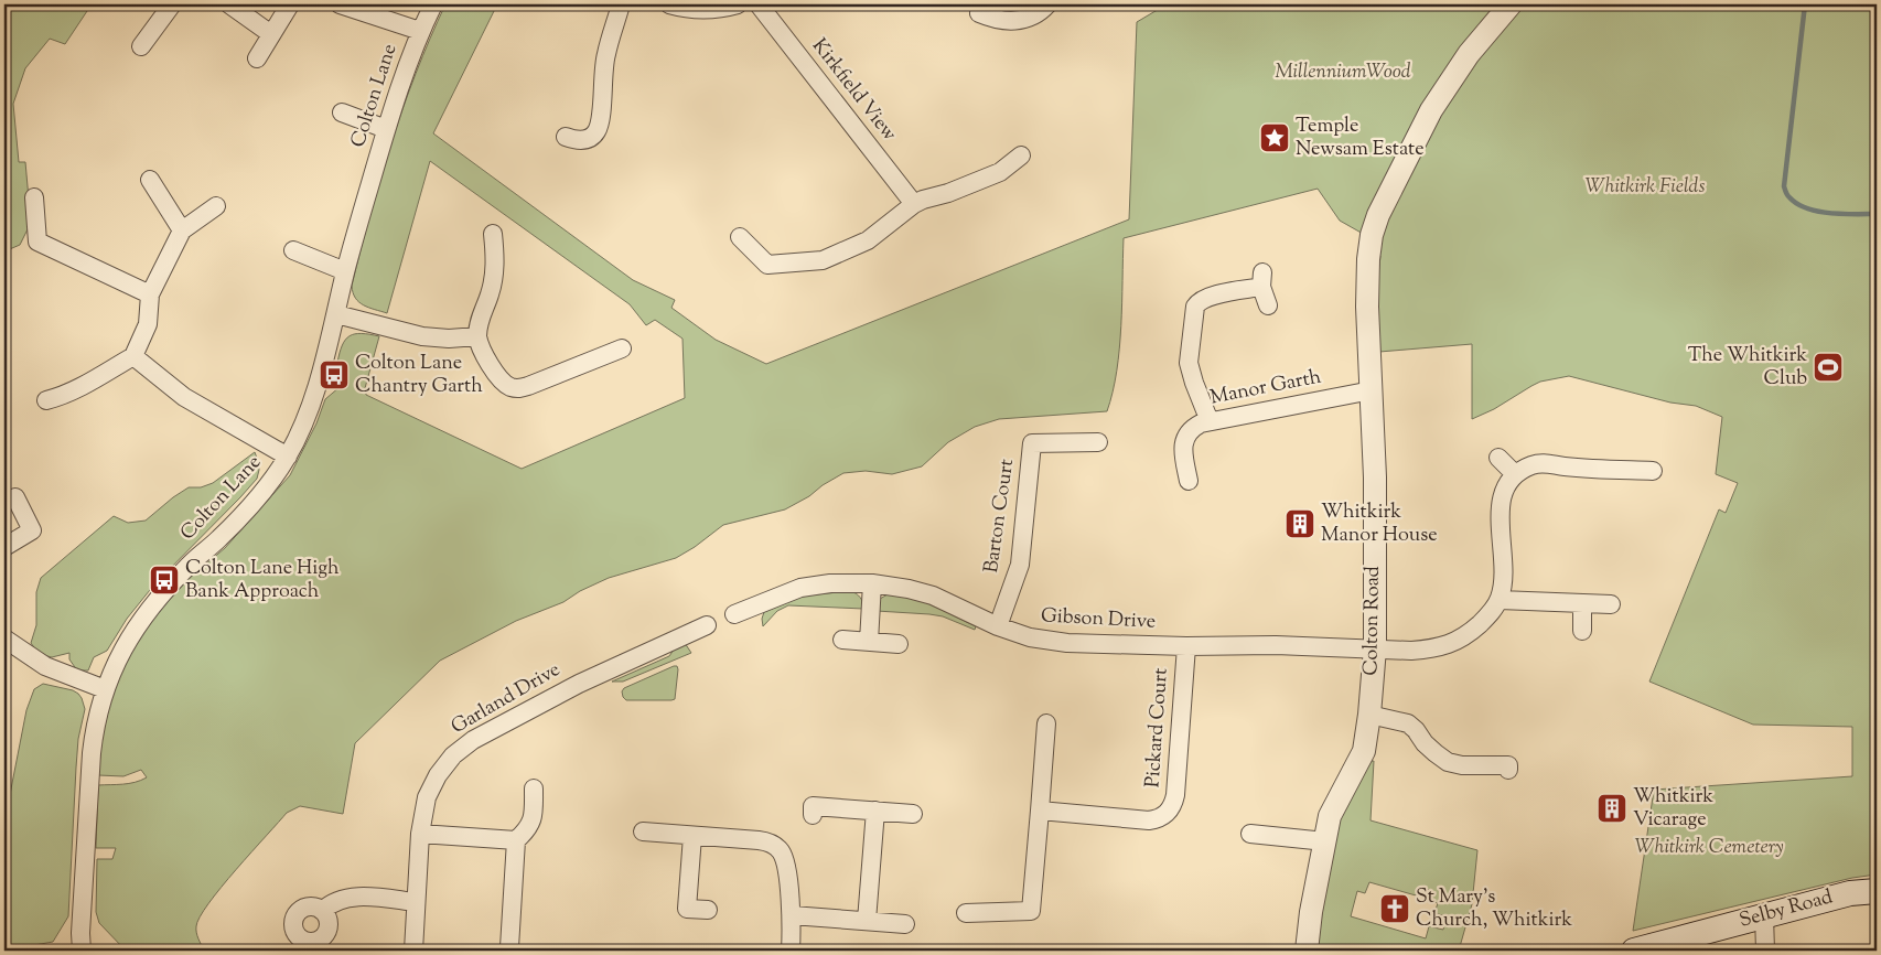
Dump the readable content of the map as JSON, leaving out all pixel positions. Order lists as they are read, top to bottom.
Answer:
{
  "streets": {
    "main road": ["Selby Road"],
    "street": [
      "Kirkfield View",
      "Colton Lane",
      "Manor Garth",
      "Barton Court",
      "Gibson Drive",
      "Colton Road",
      "Garland Drive",
      "Pickard Court"
    ]
  },
  "crossings": [
    ["Manor Garth", "Colton Road"],
    ["Barton Court", "Gibson Drive"],
    ["Gibson Drive", "Colton Road"],
    ["Gibson Drive", "Pickard Court"]
  ],
  "parks": ["MillenniumWood", "Whitkirk Fields", "Whitkirk Cemetery"],
  "places": {
    "place": ["Temple Newsam Estate"],
    "sports": ["The Whitkirk Club"],
    "bus stop": ["Colton Lane Chantry Garth", "Colton Lane High Bank Approach"],
    "building": ["Whitkirk Manor House", "Whitkirk Vicarage"],
    "church": ["St Mary's Church, Whitkirk"]
  }
}
